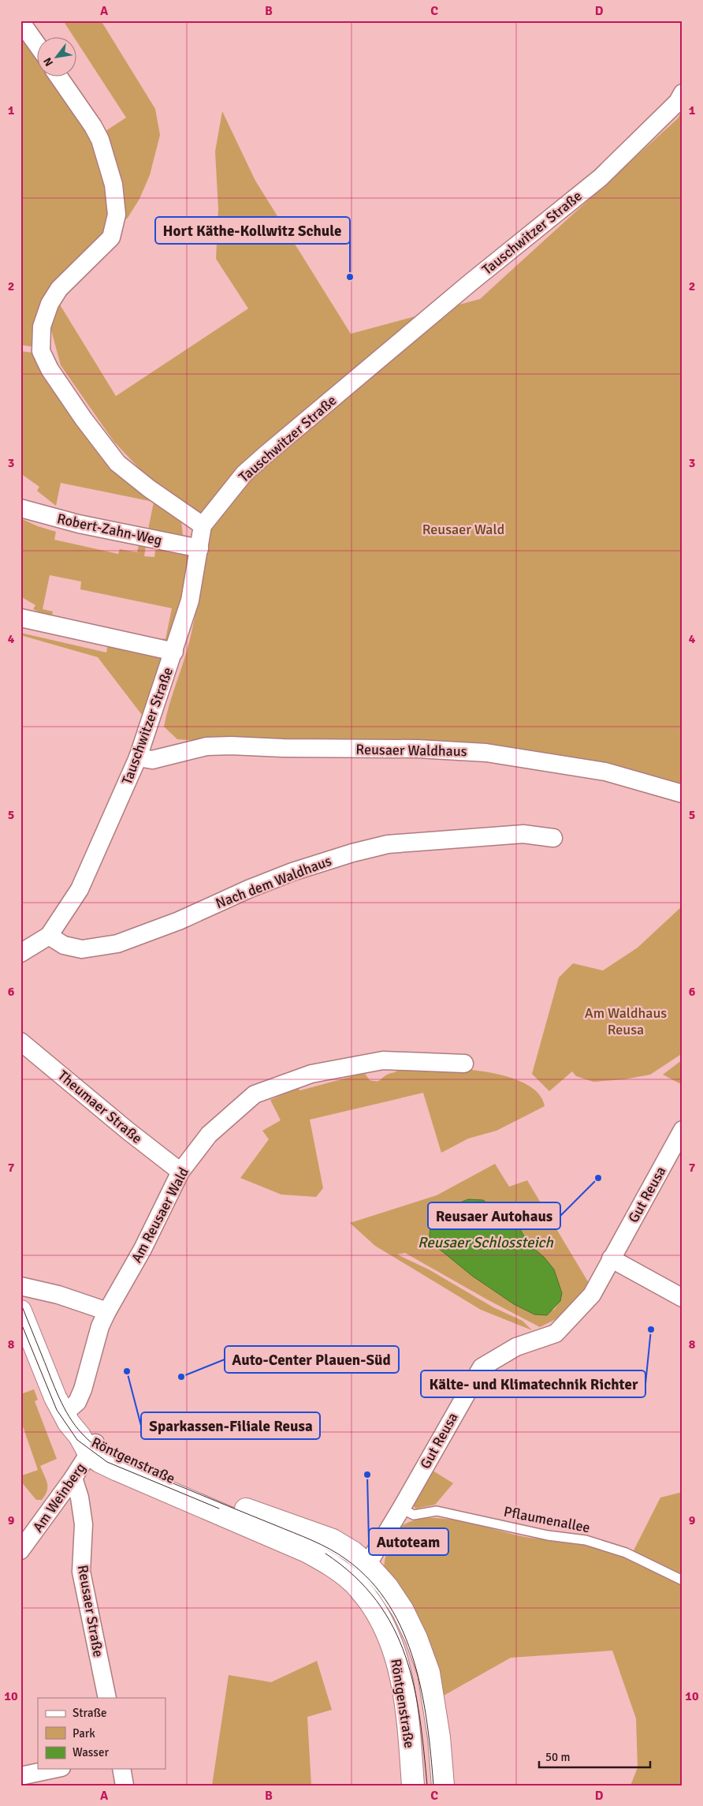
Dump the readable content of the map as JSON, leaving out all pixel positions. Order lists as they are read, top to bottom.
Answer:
{
  "streets": {
    "street": [
      "Tauschwitzer Straße",
      "Robert-Zahn-Weg",
      "Reusaer Waldhaus",
      "Nach dem Waldhaus",
      "Theumaer Straße",
      "Gut Reusa",
      "Am Reusaer Wald",
      "Röntgenstraße",
      "Am Weinberg",
      "Reusaer Straße"
    ],
    "lane": ["Pflaumenallee"]
  },
  "crossings": [
    ["Tauschwitzer Straße", "Robert-Zahn-Weg"],
    ["Tauschwitzer Straße", "Reusaer Waldhaus"],
    ["Tauschwitzer Straße", "Nach dem Waldhaus"],
    ["Theumaer Straße", "Am Reusaer Wald"],
    ["Gut Reusa", "Röntgenstraße"],
    ["Gut Reusa", "Pflaumenallee"],
    ["Röntgenstraße", "Am Weinberg"],
    ["Am Weinberg", "Reusaer Straße"]
  ],
  "water": ["Reusaer Schlossteich"],
  "parks": ["Reusaer Wald", "Am Waldhaus Reusa"],
  "places": [
    "Hort Käthe-Kollwitz Schule",
    "Reusaer Autohaus",
    "Kälte- und Klimatechnik Richter",
    "Sparkassen-Filiale Reusa",
    "Auto-Center Plauen-Süd",
    "Autoteam"
  ],
  "legend": ["Straße", "Park", "Wasser"],
  "scale_bar": "50 m",
  "north": "bottom left",
  "grid": {
    "columns": [
      "A",
      "B",
      "C",
      "D"
    ],
    "rows": [
      "1",
      "2",
      "3",
      "4",
      "5",
      "6",
      "7",
      "8",
      "9",
      "10"
    ]
  }
}
